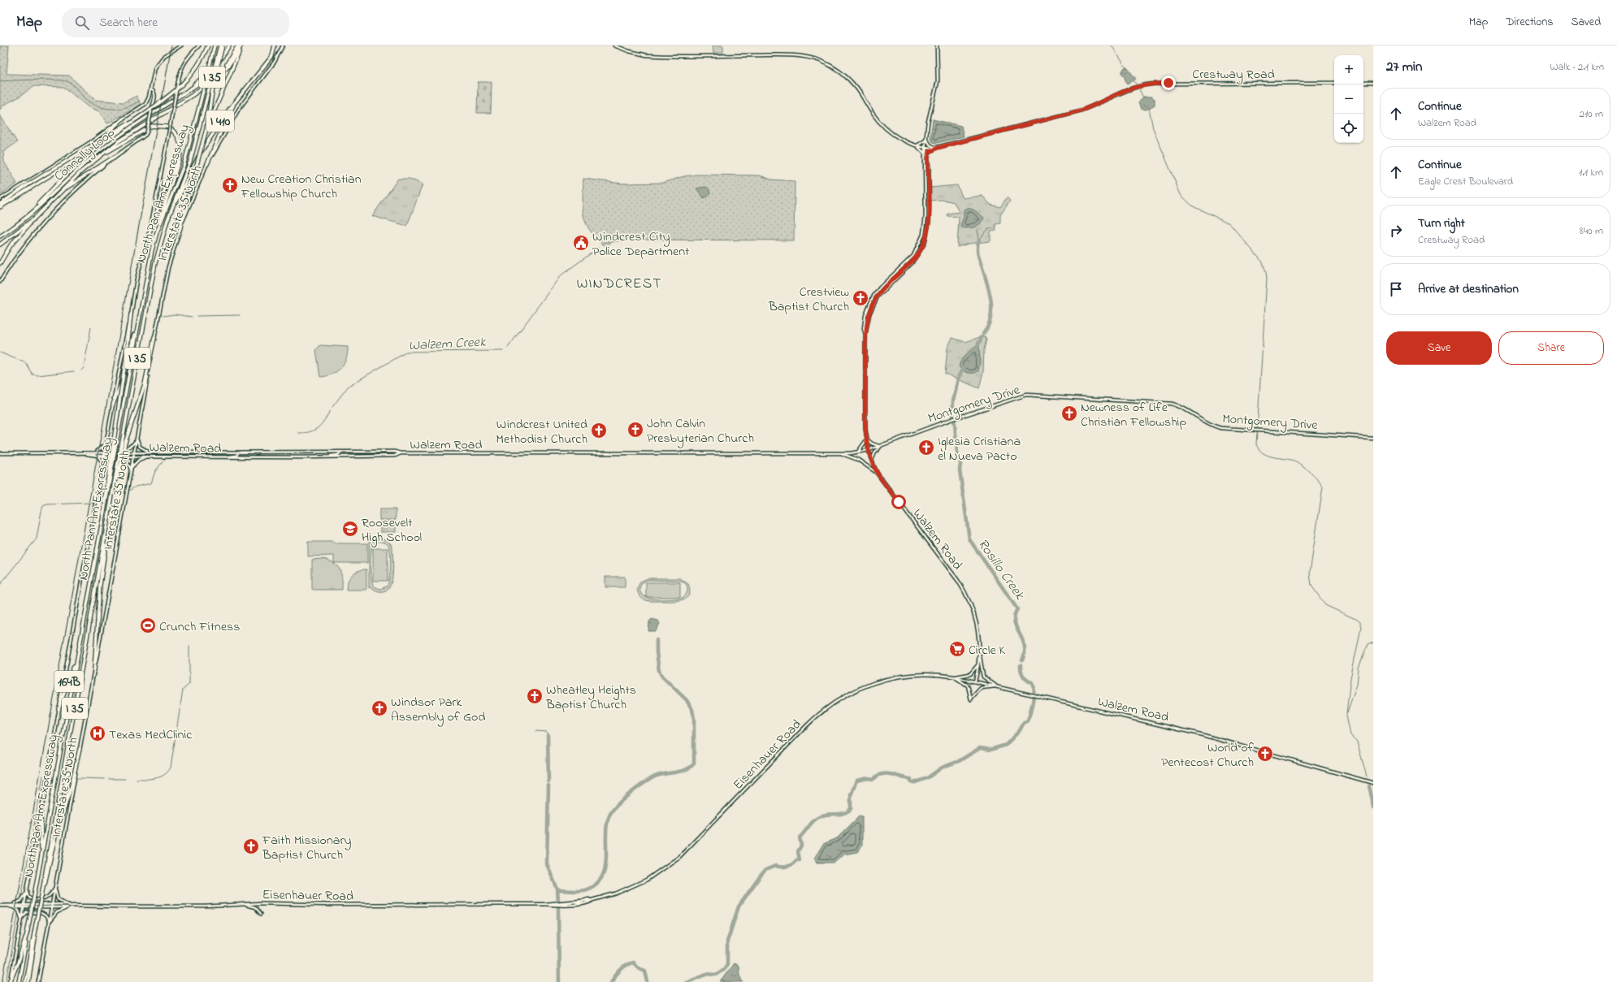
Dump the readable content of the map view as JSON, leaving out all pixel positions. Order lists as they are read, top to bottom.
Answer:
{
  "streets": {
    "highway": [
      "I 35",
      "I 410",
      "Connally Loop",
      "North Pan Am Expressway",
      "164B"
    ],
    "main road": [
      "Crestway Road",
      "Interstate 35 North",
      "Montgomery Drive",
      "Walzem Road",
      "Eisenhauer Road"
    ]
  },
  "crossings": [
    ["I 410", "North Pan Am Expressway"],
    ["North Pan Am Expressway", "164B"],
    ["Interstate 35 North", "Walzem Road"],
    ["Interstate 35 North", "164B"],
    ["Interstate 35 North", "Eisenhauer Road"],
    ["Montgomery Drive", "Walzem Road"],
    ["Walzem Road", "Eisenhauer Road"]
  ],
  "districts": ["WINDCREST"],
  "water": ["Walzem Creek", "Rosillo Creek"],
  "places": {
    "church": [
      "New Creation Christian Fellowship Church",
      "Crestview Baptist Church",
      "Newness of Life Christian Fellowship",
      "John Calvin Presbyterian Church",
      "Windcrest United Methodist Church",
      "Iglesia Cristiana el Nueva Pacto",
      "Wheatley Heights Baptist Church",
      "Windsor Park Assembly of God",
      "World of Pentecost Church",
      "Faith Missionary Baptist Church"
    ],
    "public building": ["Windcrest City Police Department"],
    "school or university": ["Roosevelt High School"],
    "sports": ["Crunch Fitness"],
    "supermarket": ["Circle K"],
    "hospital": ["Texas MedClinic"]
  },
  "page": {
    "header": "Map",
    "search": "Search here",
    "nav": ["Map", "Directions", "Saved"],
    "heading": ["27 min", "Walk · 2.1 km"],
    "map_buttons": ["+", "−"],
    "list": [
      ["Continue", "Walzem Road", "210 m"],
      ["Continue", "Eagle Crest Boulevard", "1.1 km"],
      ["Turn right", "Crestway Road", "840 m"],
      "Arrive at destination"
    ],
    "buttons": ["Save", "Share"]
  }
}
